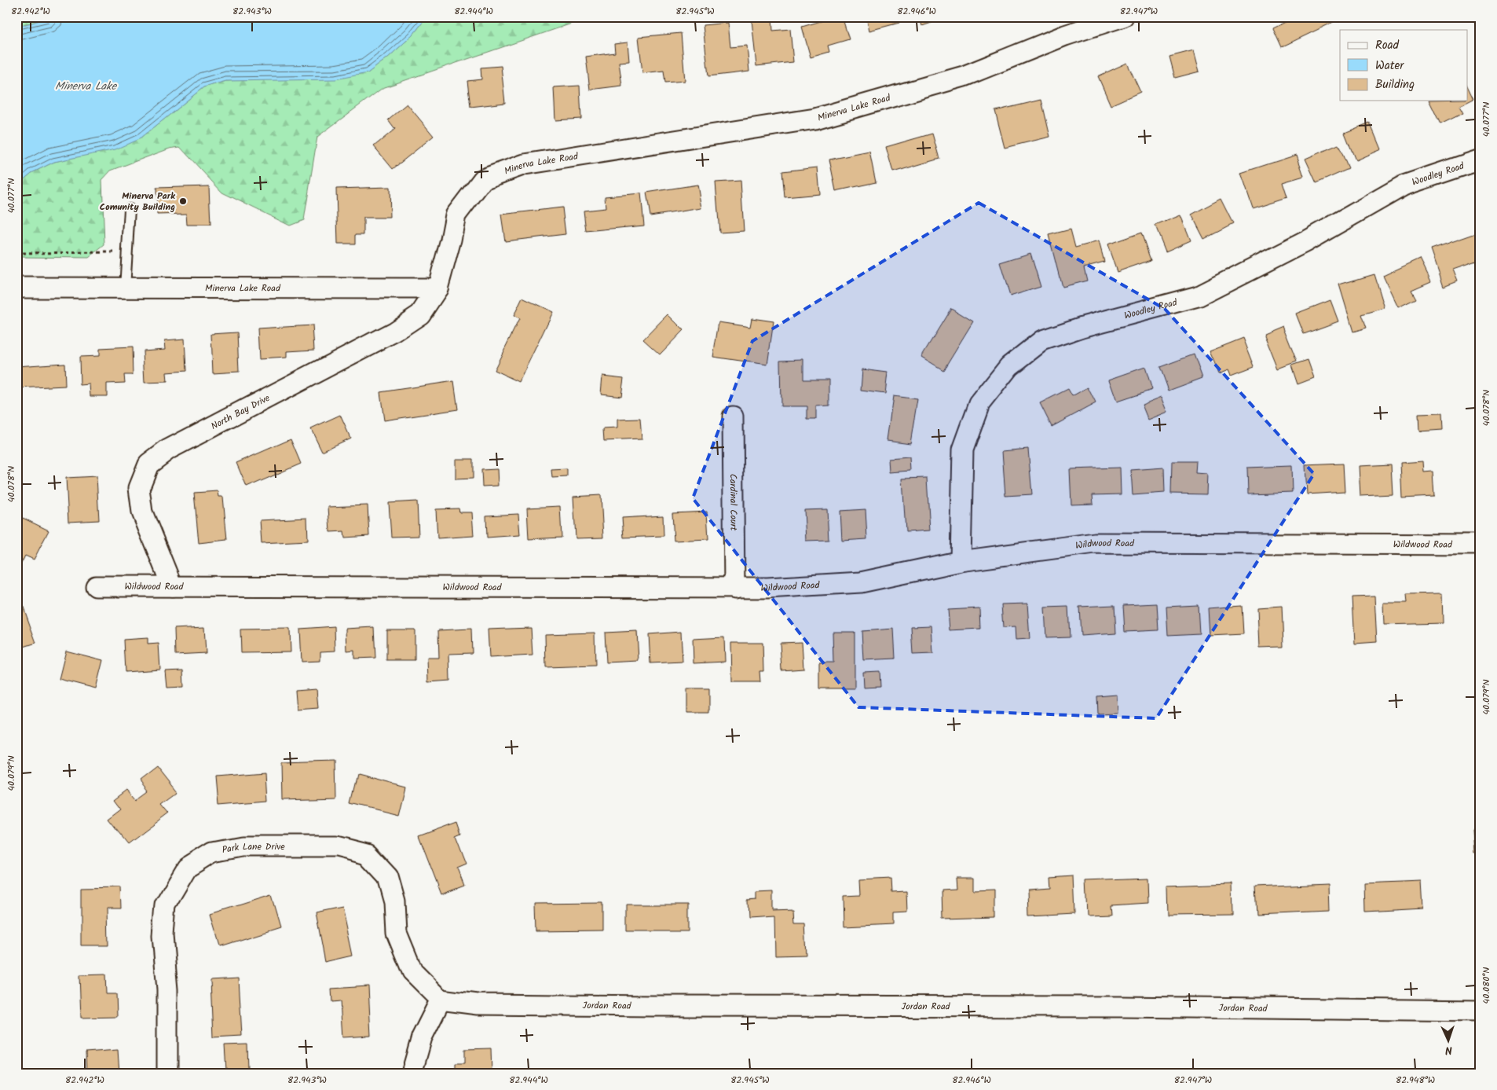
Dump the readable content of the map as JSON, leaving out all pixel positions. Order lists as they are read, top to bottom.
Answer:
{
  "streets": {
    "street": [
      "Minerva Lake Road",
      "Woodley Road",
      "North Bay Drive",
      "Cardinal Court",
      "Wildwood Road",
      "Park Lane Drive",
      "Jordan Road"
    ]
  },
  "crossings": [
    ["Minerva Lake Road", "North Bay Drive"],
    ["Woodley Road", "Wildwood Road"],
    ["North Bay Drive", "Wildwood Road"],
    ["Cardinal Court", "Wildwood Road"],
    ["Park Lane Drive", "Jordan Road"]
  ],
  "water": ["Minerva Lake"],
  "places": ["Minerva Park Comunity Building"],
  "legend": ["Road", "Water", "Building"],
  "north": "bottom",
  "coordinates": [
    "82.942°W",
    "82.943°W",
    "82.944°W",
    "82.945°W",
    "82.946°W",
    "82.947°W",
    "40.077°N",
    "40.078°N",
    "40.079°N",
    "40.080°N",
    "82.948°W"
  ]
}
